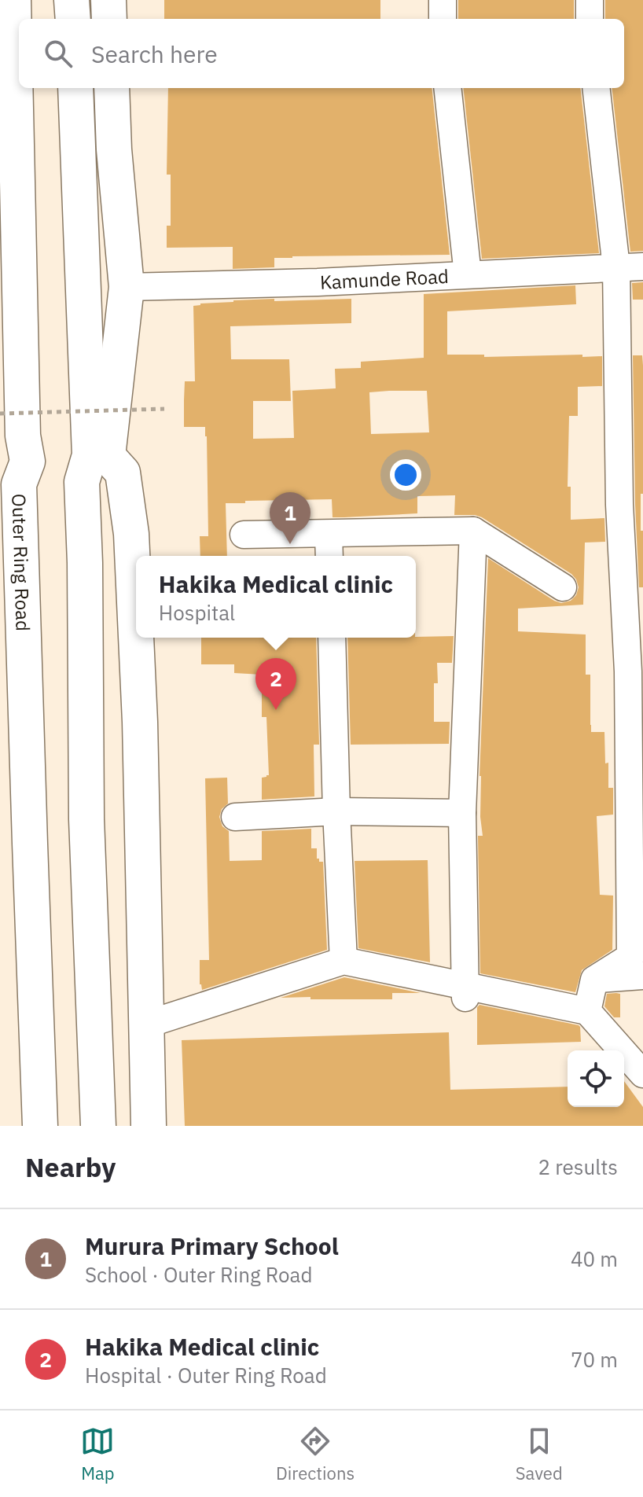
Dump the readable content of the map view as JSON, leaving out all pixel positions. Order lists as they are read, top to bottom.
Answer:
{
  "streets": {
    "main road": ["Outer Ring Road"],
    "street": ["Kamunde Road"]
  },
  "page": {
    "search": "Search here",
    "pins": ["1", "2"],
    "popup": ["Hakika Medical clinic", "Hospital"],
    "heading": ["Nearby", "2 results"],
    "list": [
      {
        "mark": "1",
        "name": "Murura Primary School",
        "note": "School · Outer Ring Road",
        "value": "40 m"
      },
      {
        "mark": "2",
        "name": "Hakika Medical clinic",
        "note": "Hospital · Outer Ring Road",
        "value": "70 m"
      }
    ],
    "nav": ["Map", "Directions", "Saved"]
  }
}
